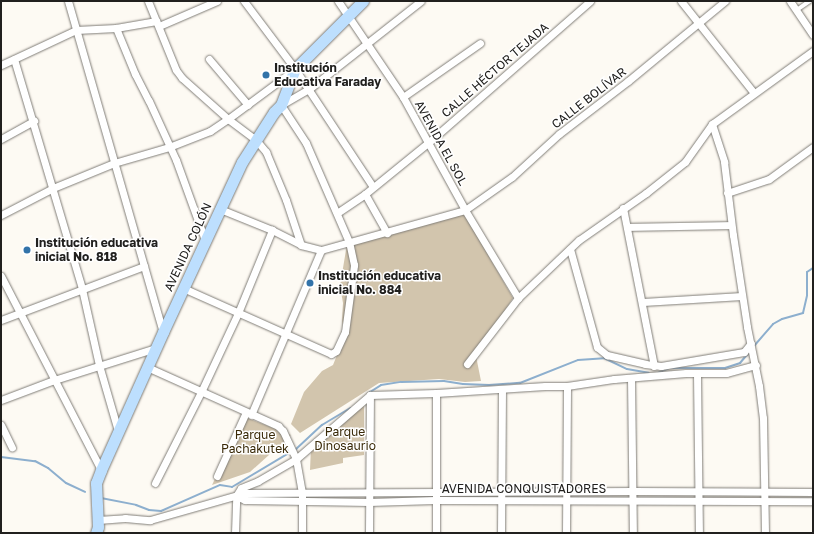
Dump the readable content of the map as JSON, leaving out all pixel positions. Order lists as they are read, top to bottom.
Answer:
{
  "streets": {
    "main road": ["AVENIDA COLÓN"],
    "street": [
      "CALLE HÉCTOR TEJADA",
      "CALLE BOLÍVAR",
      "AVENIDA EL SOL",
      "AVENIDA CONQUISTADORES"
    ]
  },
  "crossings": [
    ["CALLE HÉCTOR TEJADA", "AVENIDA EL SOL"],
    ["CALLE BOLÍVAR", "AVENIDA EL SOL"],
    ["AVENIDA EL SOL", "AVENIDA COLÓN"],
    ["AVENIDA COLÓN", "AVENIDA CONQUISTADORES"]
  ],
  "parks": ["Parque Dinosaurio", "Parque Pachakutek"],
  "places": ["Institución Educativa Faraday", "Institución educativa inicial No. 818", "Institución educativa inicial No. 884"]
}
